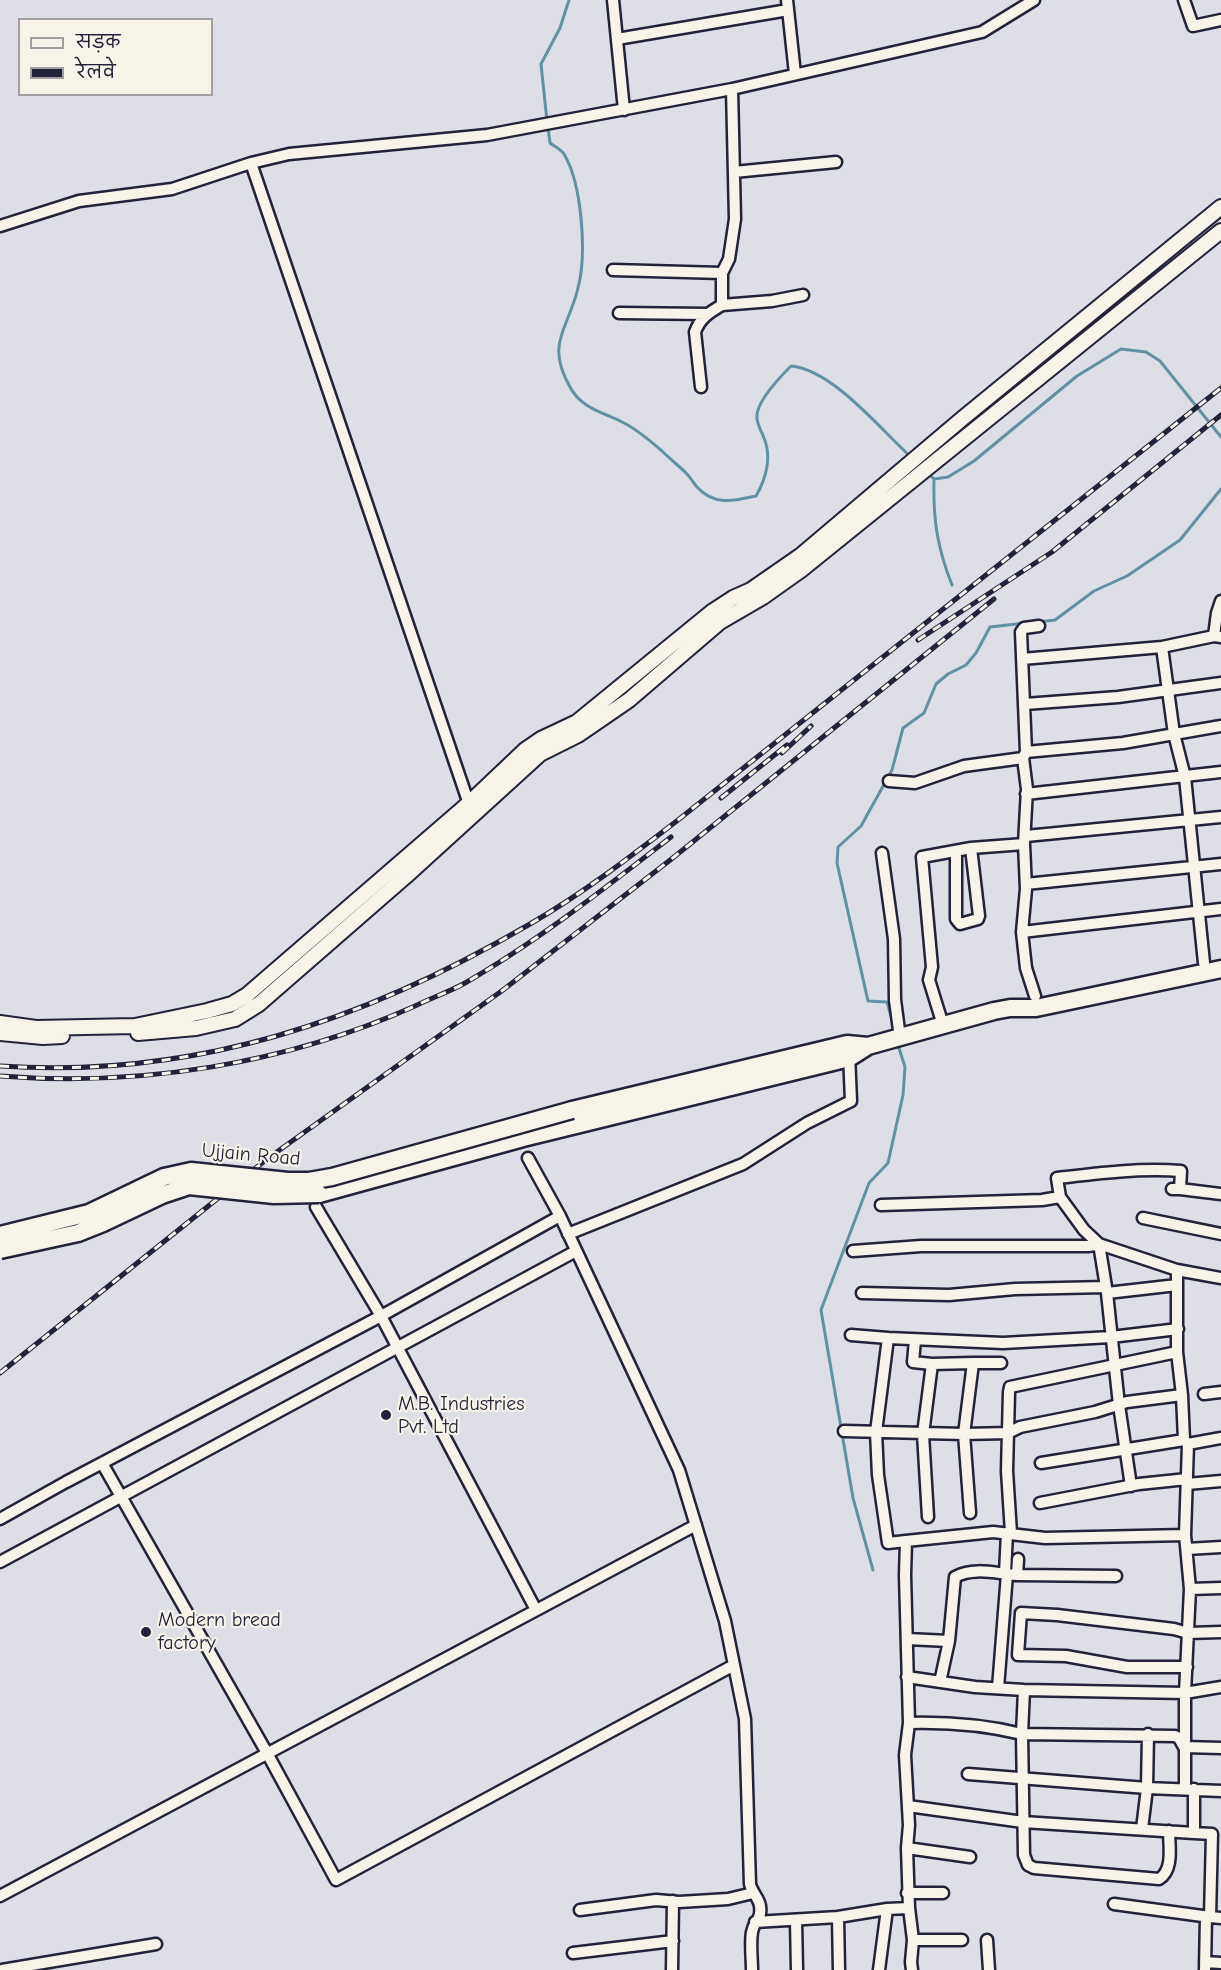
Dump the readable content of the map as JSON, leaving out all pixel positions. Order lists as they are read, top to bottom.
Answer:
{
  "streets": {
    "main road": ["Ujjain Road"]
  },
  "places": ["M.B. Industries Pvt. Ltd", "Modern bread factory"],
  "legend": ["सड़क", "रेलवे"]
}
